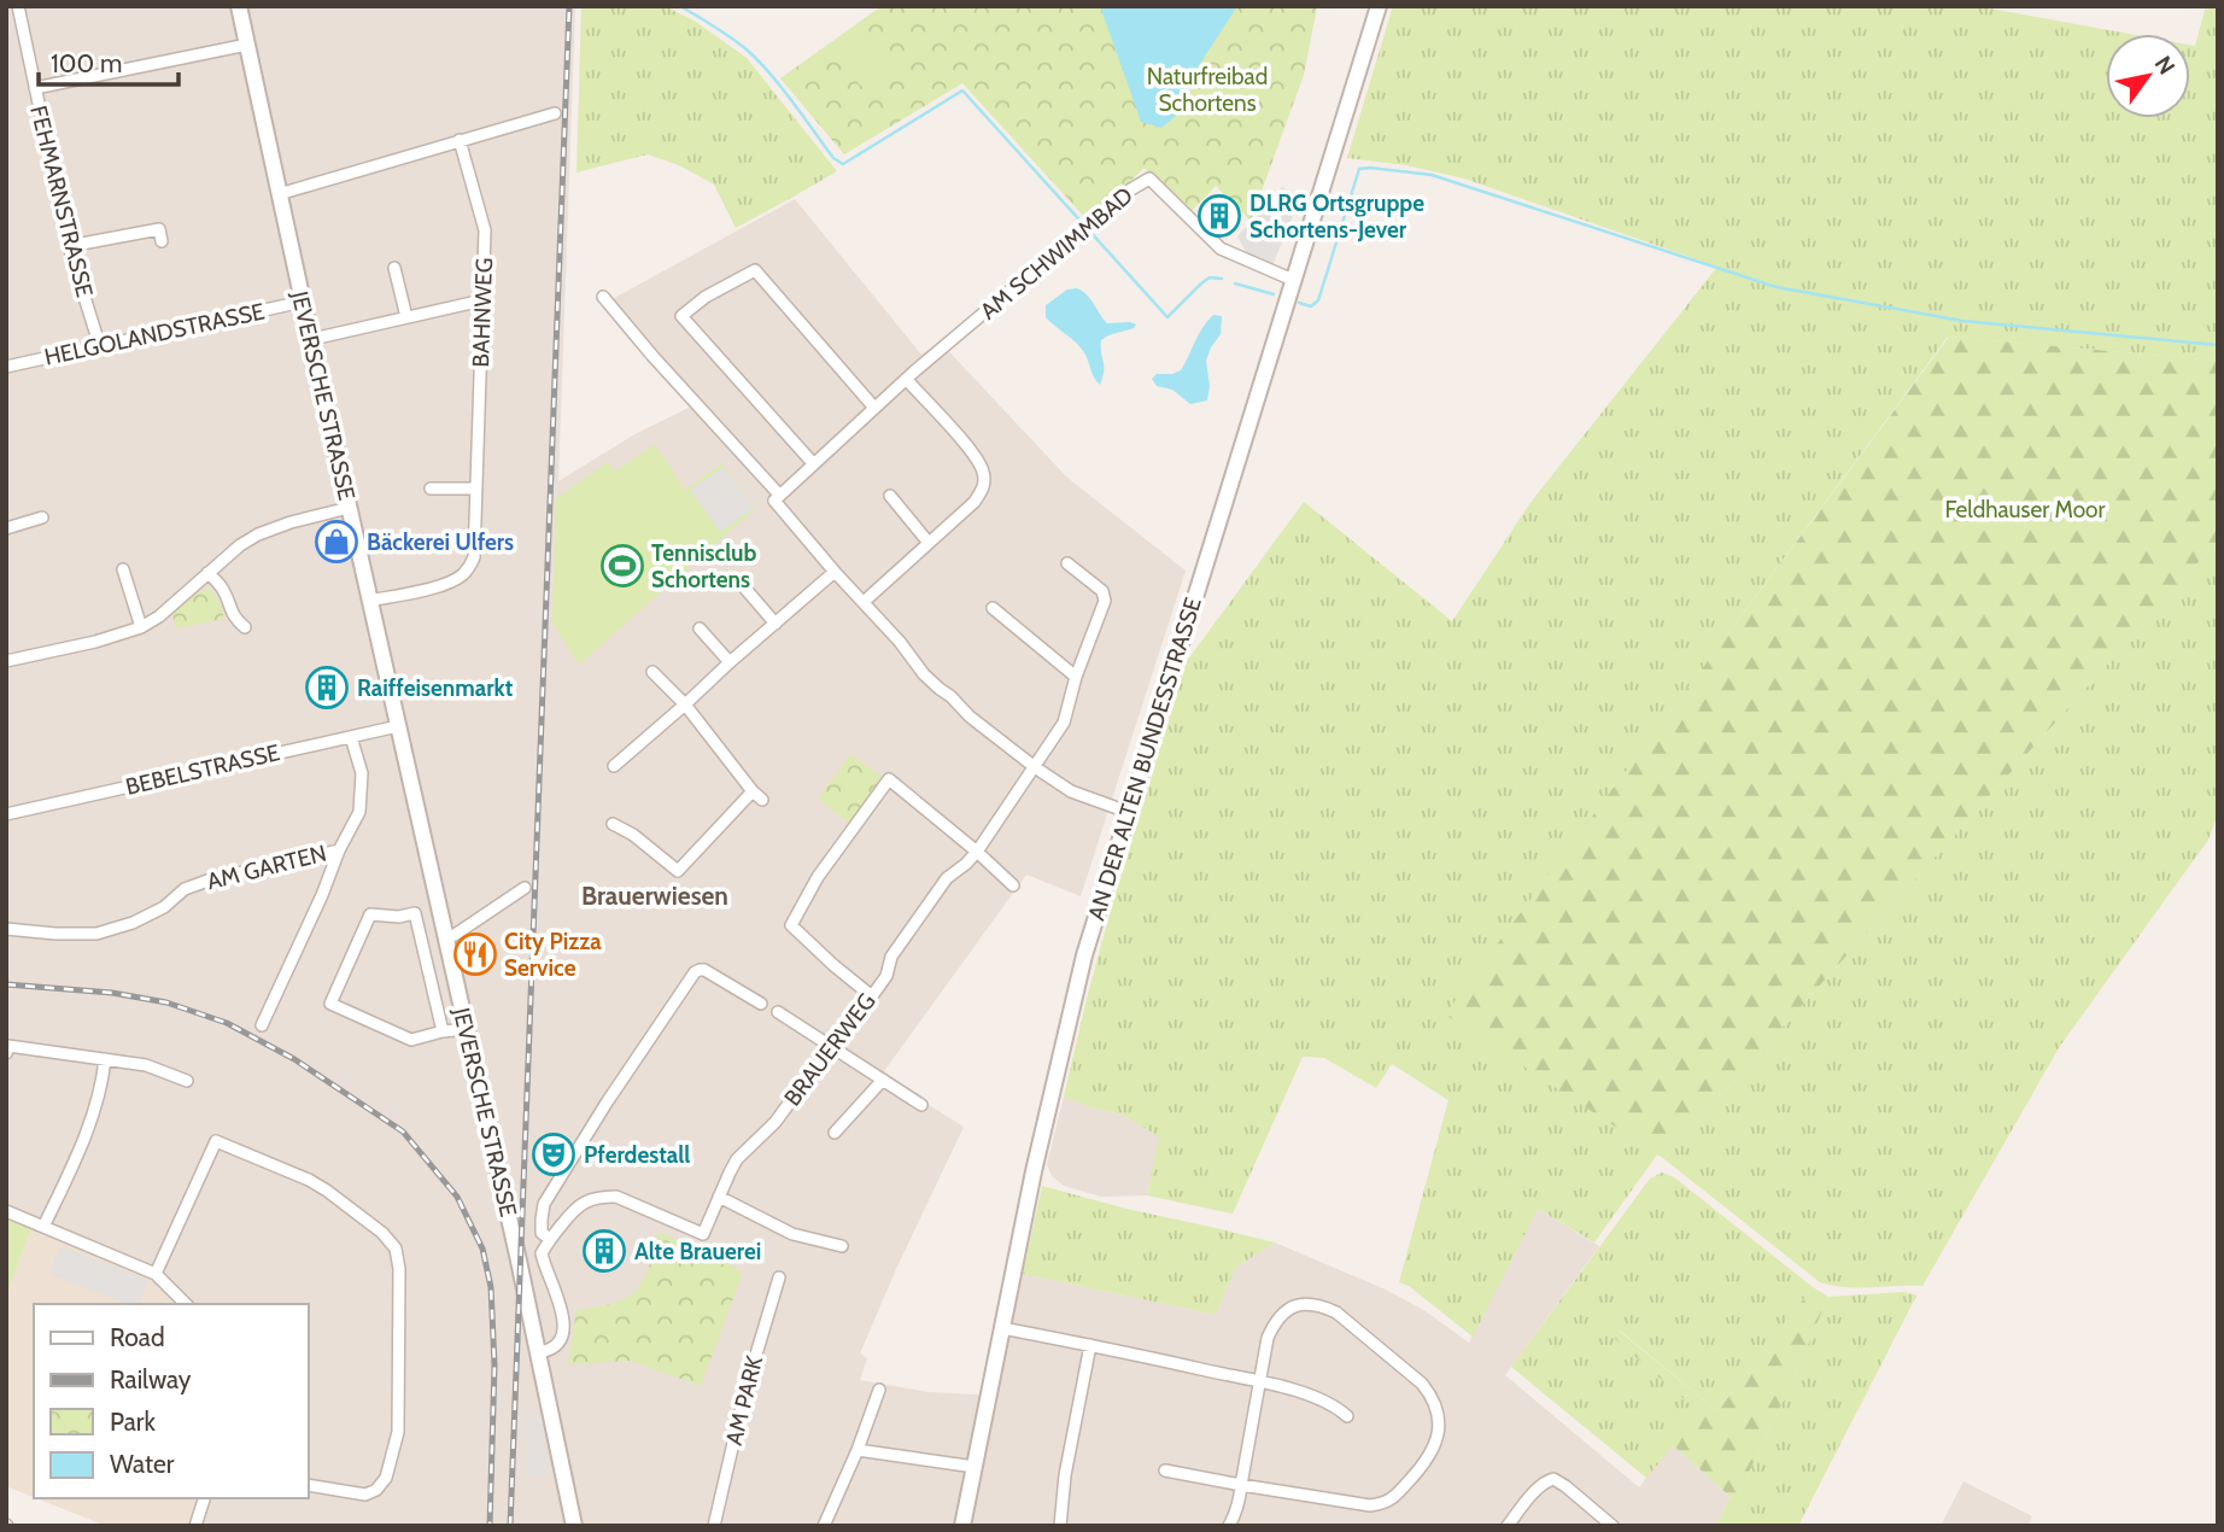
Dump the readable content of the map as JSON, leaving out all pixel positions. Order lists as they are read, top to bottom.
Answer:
{
  "streets": {
    "street": [
      "FEHMARNSTRASSE",
      "AM SCHWIMMBAD",
      "BAHNWEG",
      "HELGOLANDSTRASSE",
      "JEVERSCHE STRASSE",
      "AN DER ALTEN BUNDESSTRASSE",
      "BEBELSTRASSE",
      "AM GARTEN",
      "BRAUERWEG",
      "AM PARK"
    ]
  },
  "crossings": [
    ["FEHMARNSTRASSE", "HELGOLANDSTRASSE"],
    ["AM SCHWIMMBAD", "AN DER ALTEN BUNDESSTRASSE"],
    ["BAHNWEG", "JEVERSCHE STRASSE"],
    ["HELGOLANDSTRASSE", "JEVERSCHE STRASSE"],
    ["JEVERSCHE STRASSE", "BEBELSTRASSE"]
  ],
  "districts": ["Brauerwiesen"],
  "parks": ["Naturfreibad Schortens", "Feldhauser Moor"],
  "places": {
    "building": ["DLRG Ortsgruppe Schortens-Jever", "Raiffeisenmarkt", "Alte Brauerei"],
    "shop": ["Bäckerei Ulfers"],
    "sports": ["Tennisclub Schortens"],
    "restaurant": ["City Pizza Service"],
    "theatre": ["Pferdestall"]
  },
  "legend": [
    "Road",
    "Railway",
    "Park",
    "Water"
  ],
  "scale_bar": "100 m",
  "north": "top right"
}
